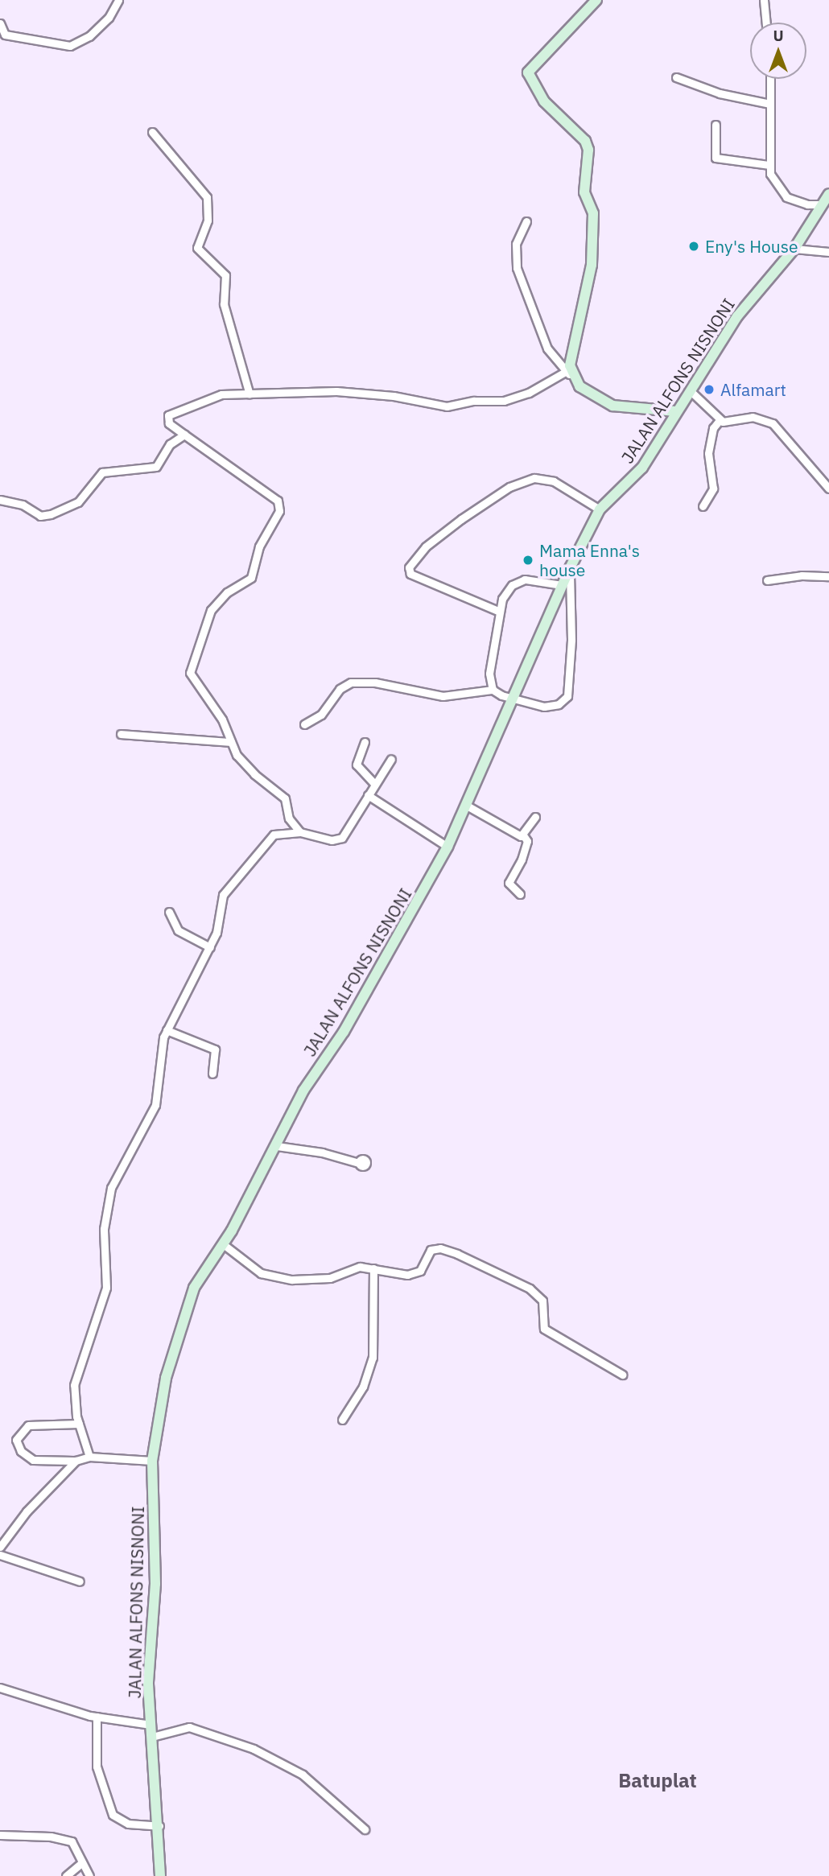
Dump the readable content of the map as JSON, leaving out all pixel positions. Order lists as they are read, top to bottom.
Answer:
{
  "streets": {
    "main road": ["JALAN ALFONS NISNONI"]
  },
  "districts": ["Batuplat"],
  "places": ["Eny's House", "Alfamart", "Mama Enna's house"],
  "north": "top"
}
